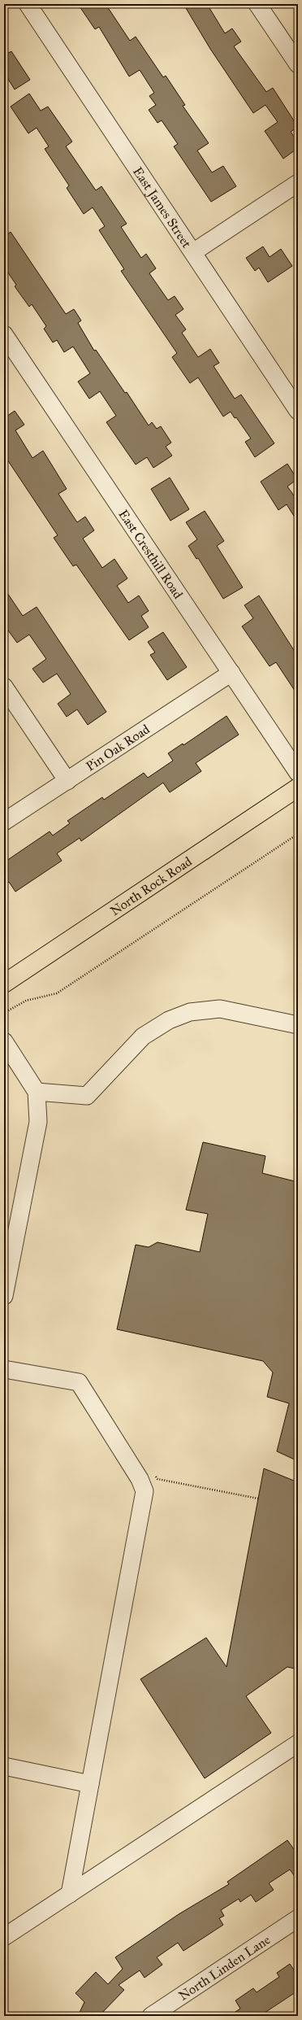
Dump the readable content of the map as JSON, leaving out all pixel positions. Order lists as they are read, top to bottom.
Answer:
{
  "streets": {
    "main road": ["North Rock Road"],
    "street": [
      "East James Street",
      "East Cresthill Road",
      "Pin Oak Road",
      "North Linden Lane"
    ]
  },
  "crossings": [
    ["East Cresthill Road", "Pin Oak Road"]
  ]
}
